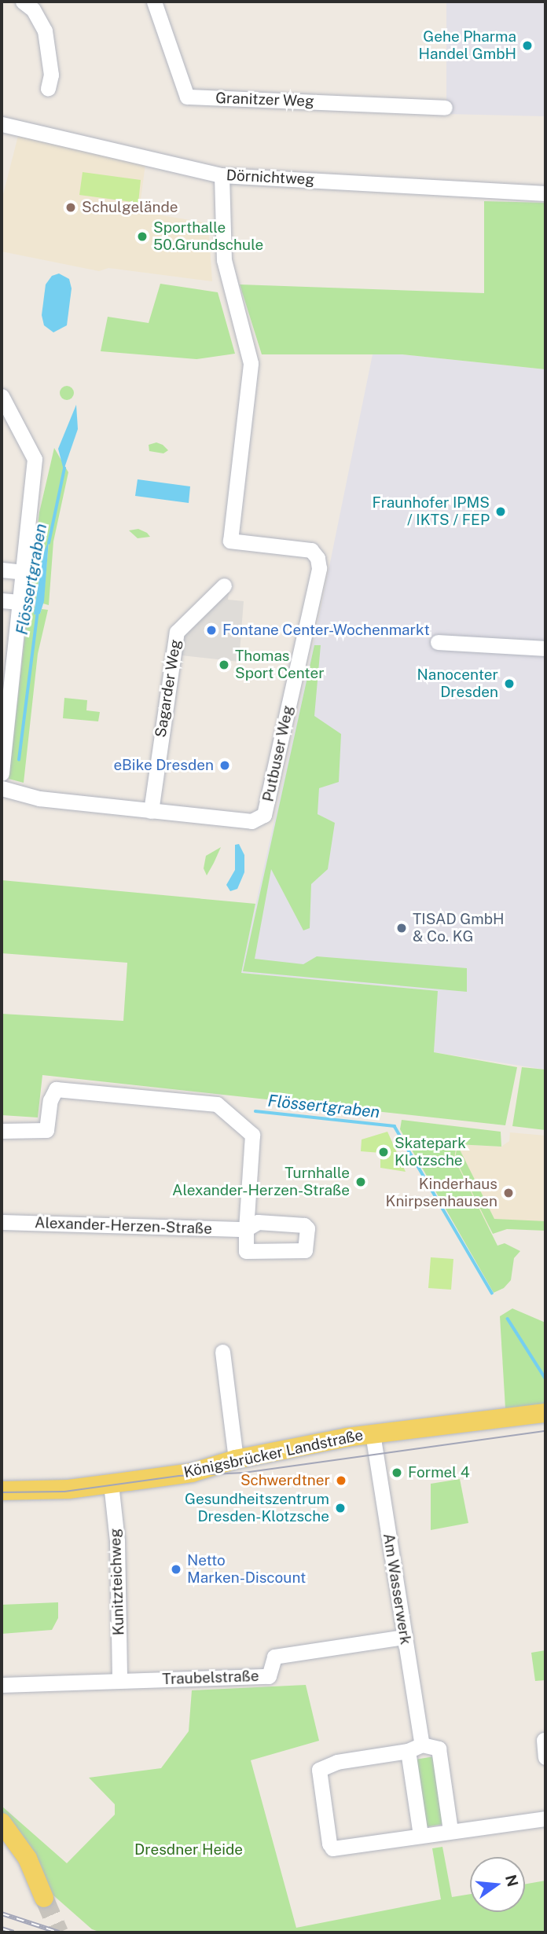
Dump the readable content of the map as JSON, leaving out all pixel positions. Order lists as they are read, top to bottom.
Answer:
{
  "streets": {
    "main road": ["Königsbrücker Landstraße"],
    "street": [
      "Granitzer Weg",
      "Dörnichtweg",
      "Sagarder Weg",
      "Putbuser Weg",
      "Alexander-Herzen-Straße",
      "Kunitzteichweg",
      "Am Wasserwerk",
      "Traubelstraße"
    ]
  },
  "crossings": [
    ["Dörnichtweg", "Putbuser Weg"],
    ["Sagarder Weg", "Putbuser Weg"],
    ["Königsbrücker Landstraße", "Kunitzteichweg"],
    ["Königsbrücker Landstraße", "Am Wasserwerk"],
    ["Kunitzteichweg", "Traubelstraße"],
    ["Am Wasserwerk", "Traubelstraße"]
  ],
  "water": ["Flössertgraben"],
  "parks": ["Dresdner Heide"],
  "places": [
    "Gehe Pharma Handel GmbH",
    "Schulgelände",
    "Sporthalle 50.Grundschule",
    "Fraunhofer IPMS / IKTS / FEP",
    "Fontane Center-Wochenmarkt",
    "Thomas Sport Center",
    "Nanocenter Dresden",
    "eBike Dresden",
    "TISAD GmbH & Co. KG",
    "Skatepark Klotzsche",
    "Turnhalle Alexander-Herzen-Straße",
    "Kinderhaus Knirpsenhausen",
    "Formel 4",
    "Schwerdtner",
    "Gesundheitszentrum Dresden-Klotzsche",
    "Netto Marken-Discount"
  ],
  "north": "right"
}
